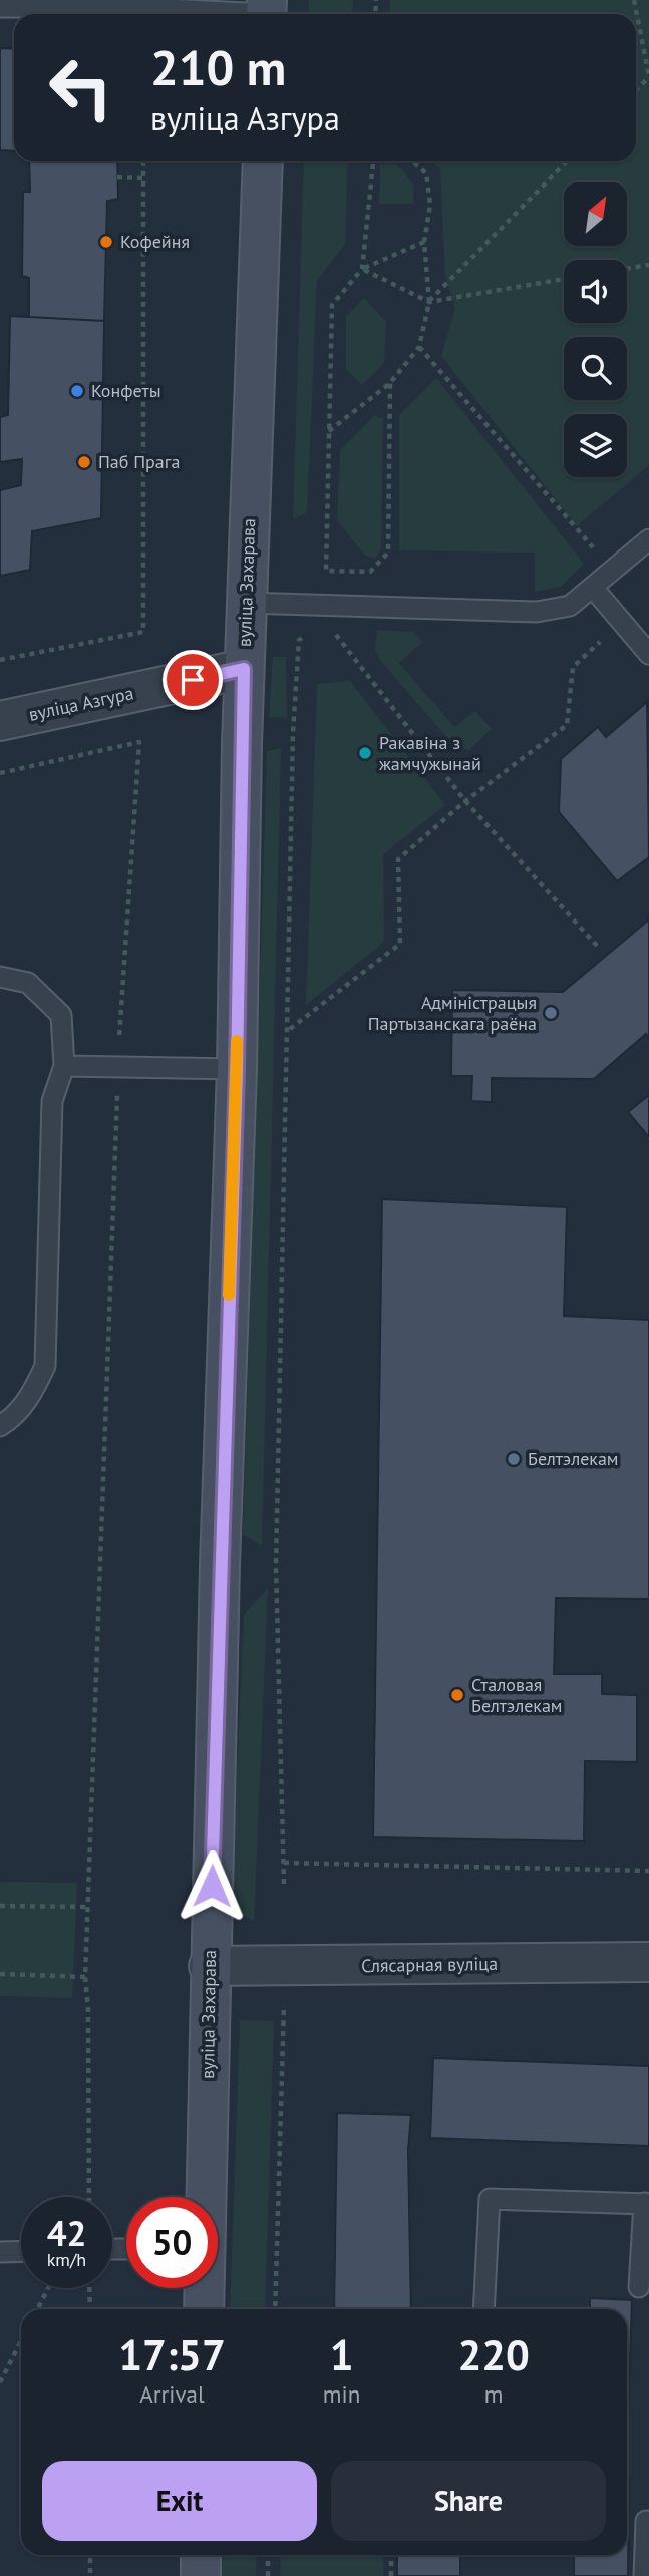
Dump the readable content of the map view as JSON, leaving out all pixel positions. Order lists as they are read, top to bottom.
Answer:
{
  "streets": {
    "main road": ["вуліца Захарава"],
    "street": ["вуліца Азгура", "Слясарная вуліца"]
  },
  "crossings": [
    ["вуліца Захарава", "вуліца Азгура"],
    ["вуліца Захарава", "Слясарная вуліца"]
  ],
  "places": [
    "Кофейня",
    "Конфеты",
    "Паб Прага",
    "Ракавіна з жамчужынай",
    "Адміністрацыя Партызанскага раёна",
    "Белтэлекам",
    "Сталовая Белтэлекам"
  ],
  "north": "top right",
  "page": {
    "turn": ["210 m", "вуліца Азгура"],
    "speed": "42 km/h",
    "limit": "50",
    "eta": [
      "17:57",
      "Arrival",
      "1",
      "min",
      "220",
      "m"
    ],
    "buttons": ["Exit", "Share"]
  }
}
